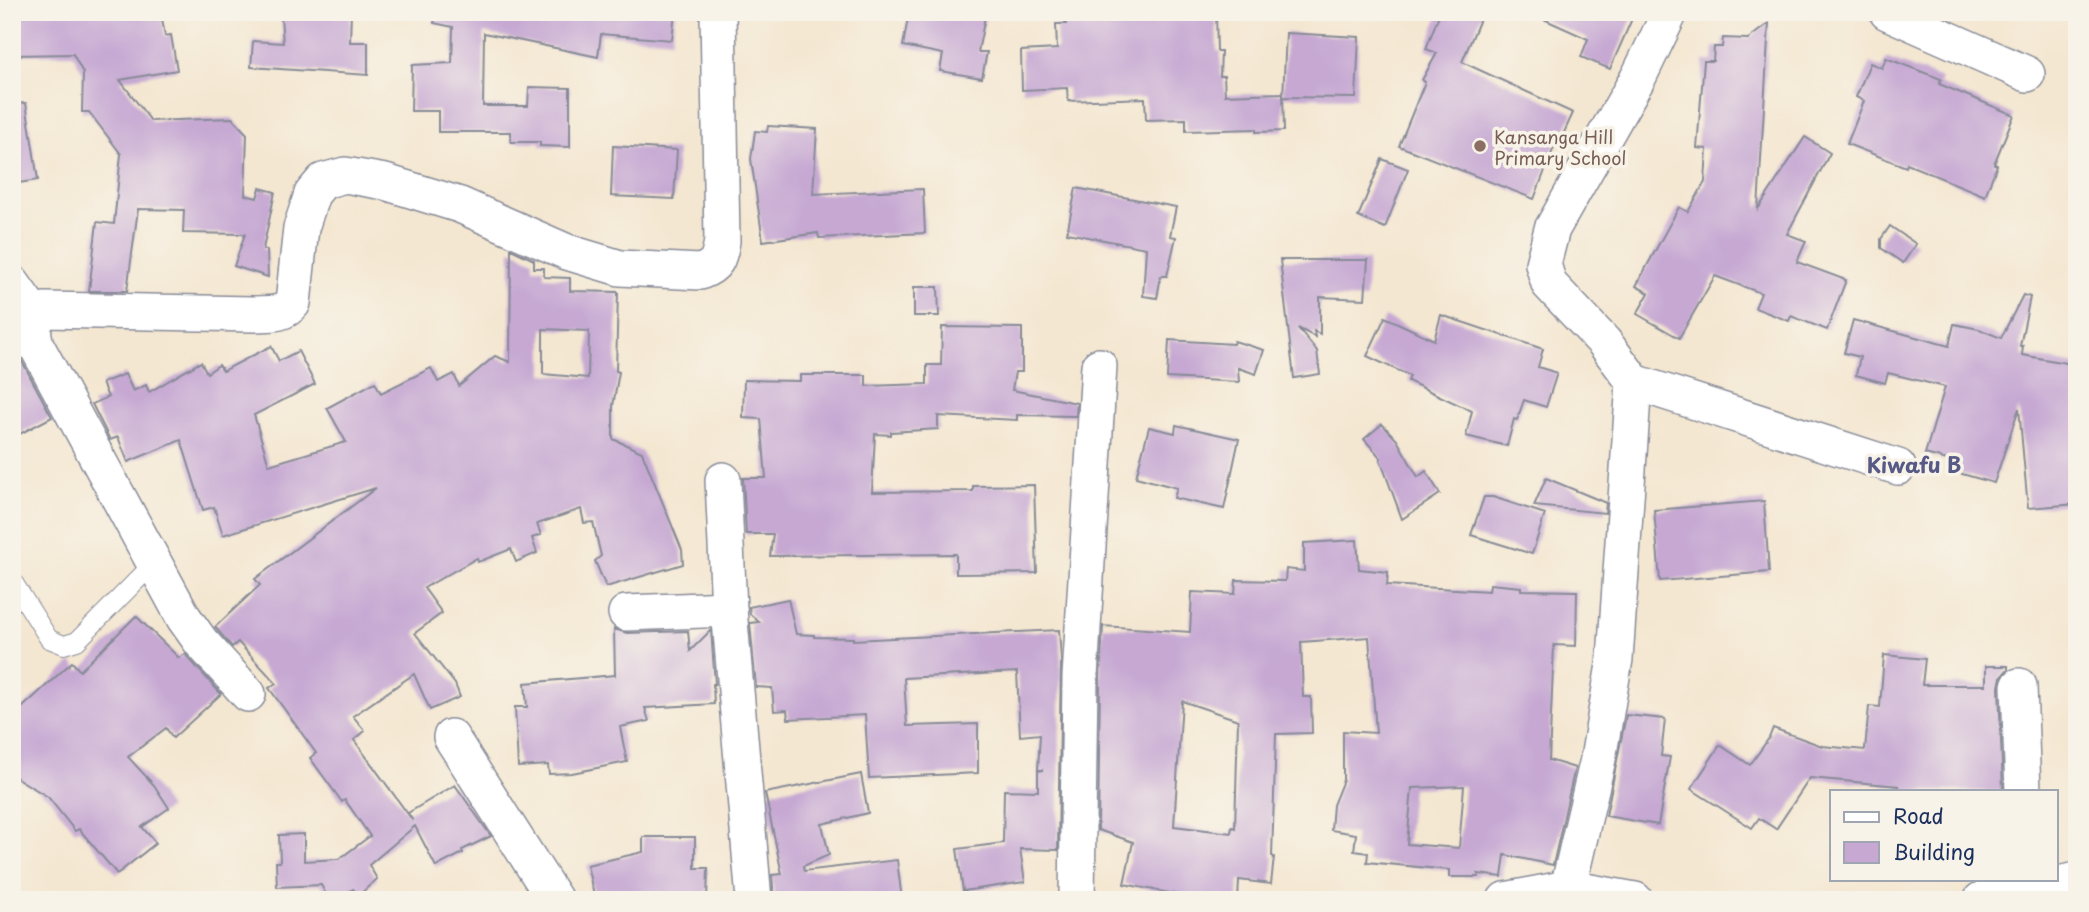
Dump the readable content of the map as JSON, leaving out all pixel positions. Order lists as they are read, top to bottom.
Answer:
{
  "districts": ["Kiwafu B"],
  "places": ["Kansanga Hill Primary School"],
  "legend": ["Road", "Building"]
}
